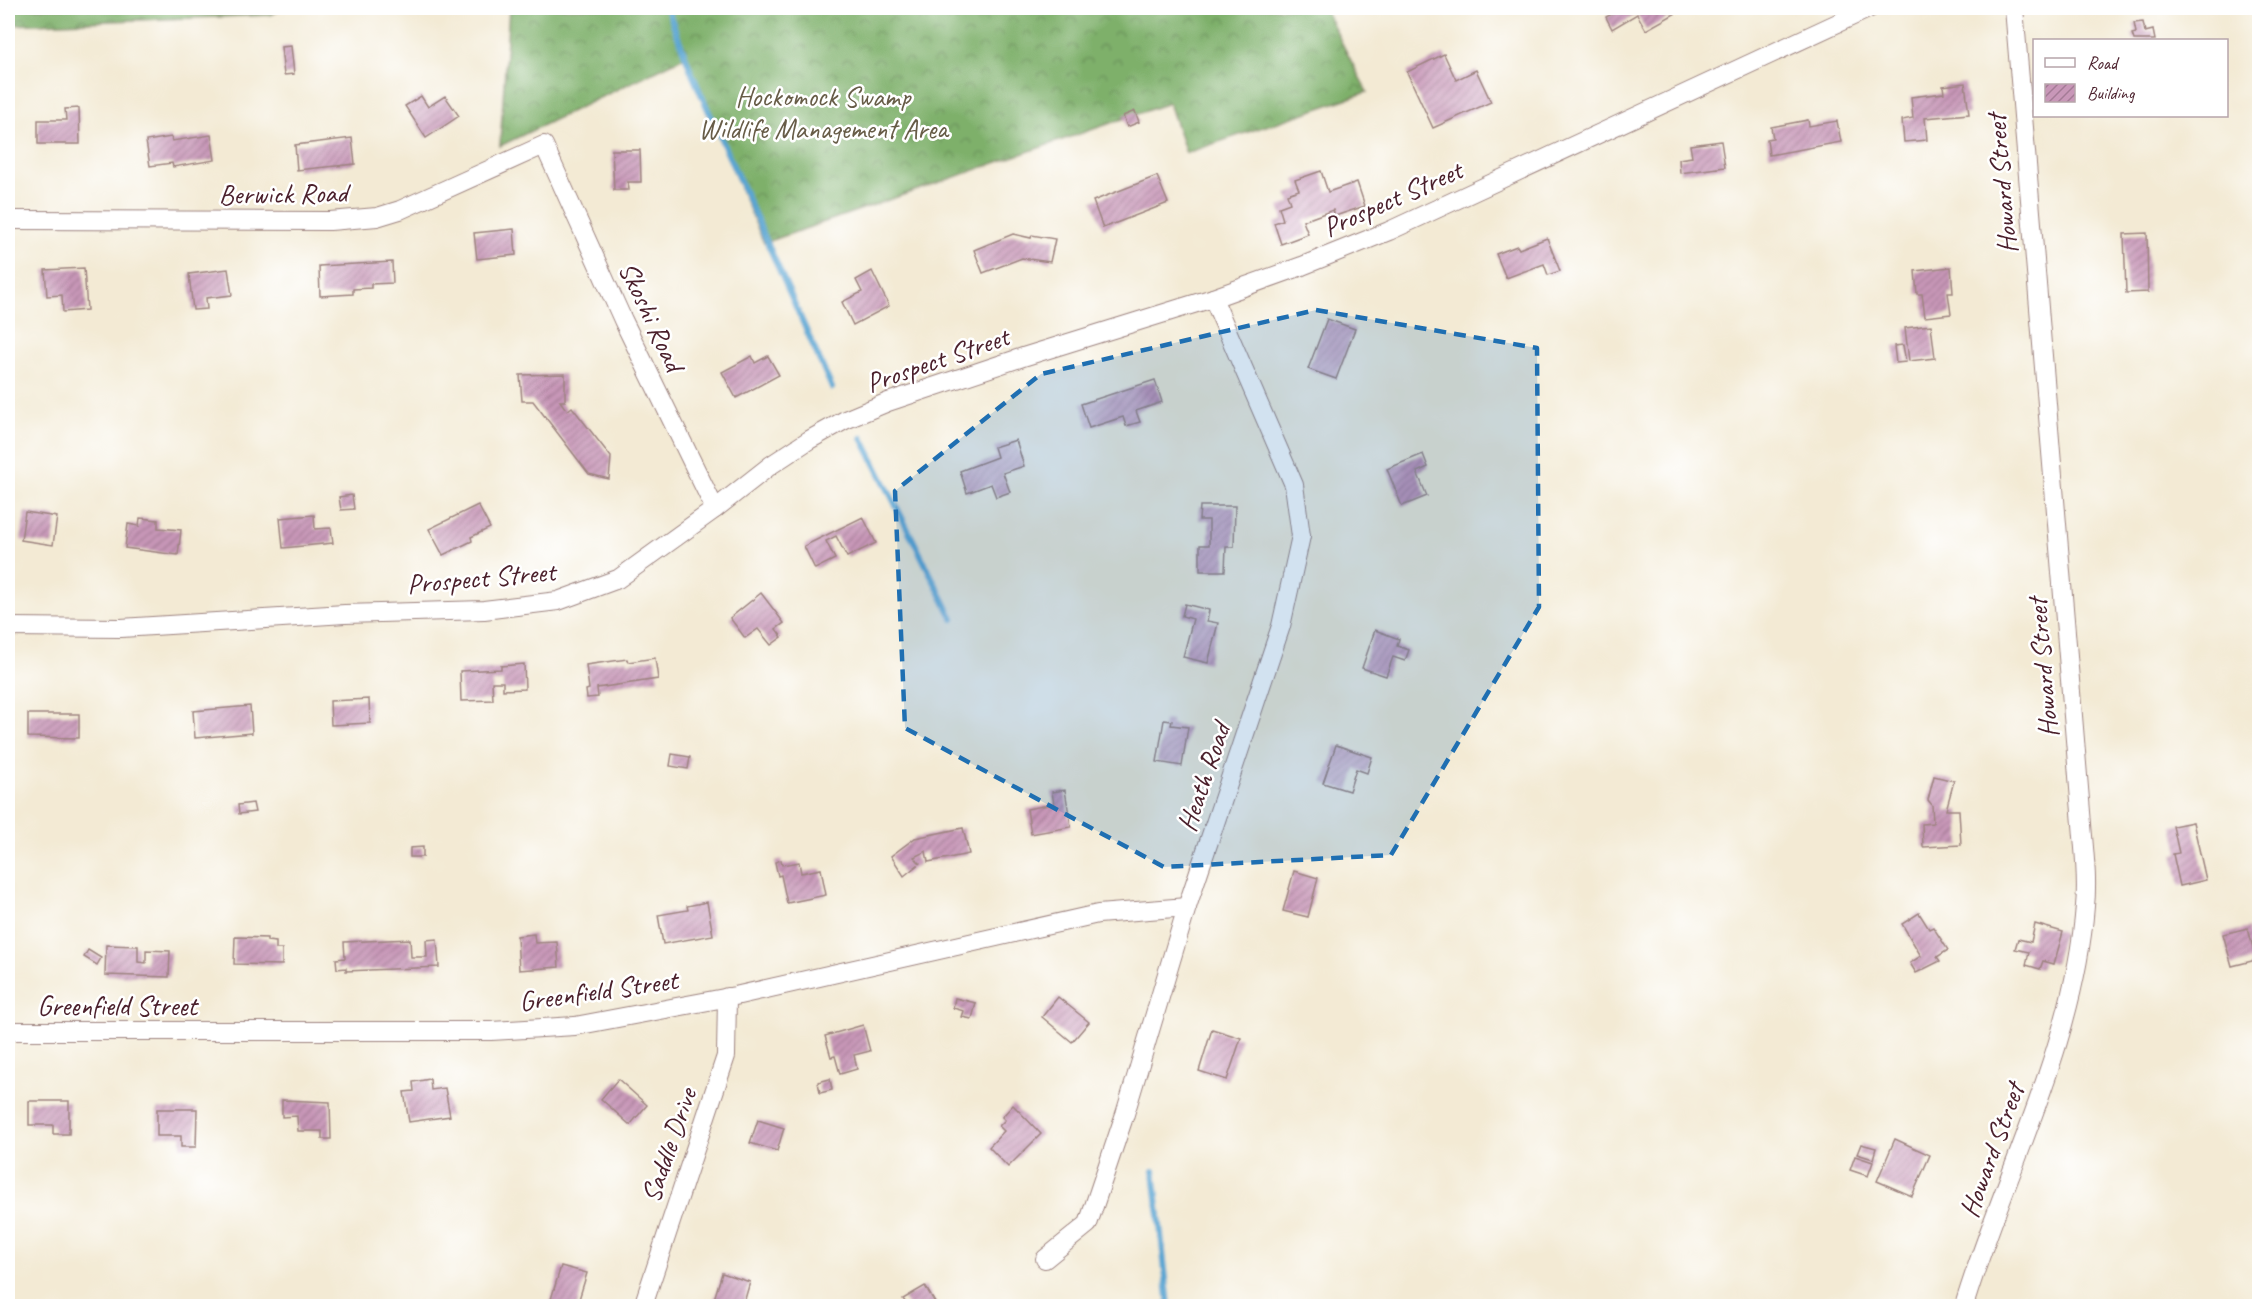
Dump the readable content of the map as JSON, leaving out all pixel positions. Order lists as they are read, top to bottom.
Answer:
{
  "streets": {
    "street": [
      "Howard Street",
      "Berwick Road",
      "Prospect Street",
      "Skoshi Road",
      "Heath Road",
      "Greenfield Street",
      "Saddle Drive"
    ]
  },
  "crossings": [
    ["Berwick Road", "Skoshi Road"],
    ["Prospect Street", "Skoshi Road"],
    ["Prospect Street", "Heath Road"],
    ["Heath Road", "Greenfield Street"],
    ["Greenfield Street", "Saddle Drive"]
  ],
  "parks": ["Hockomock Swamp Wildlife Management Area"],
  "legend": ["Road", "Building"]
}
